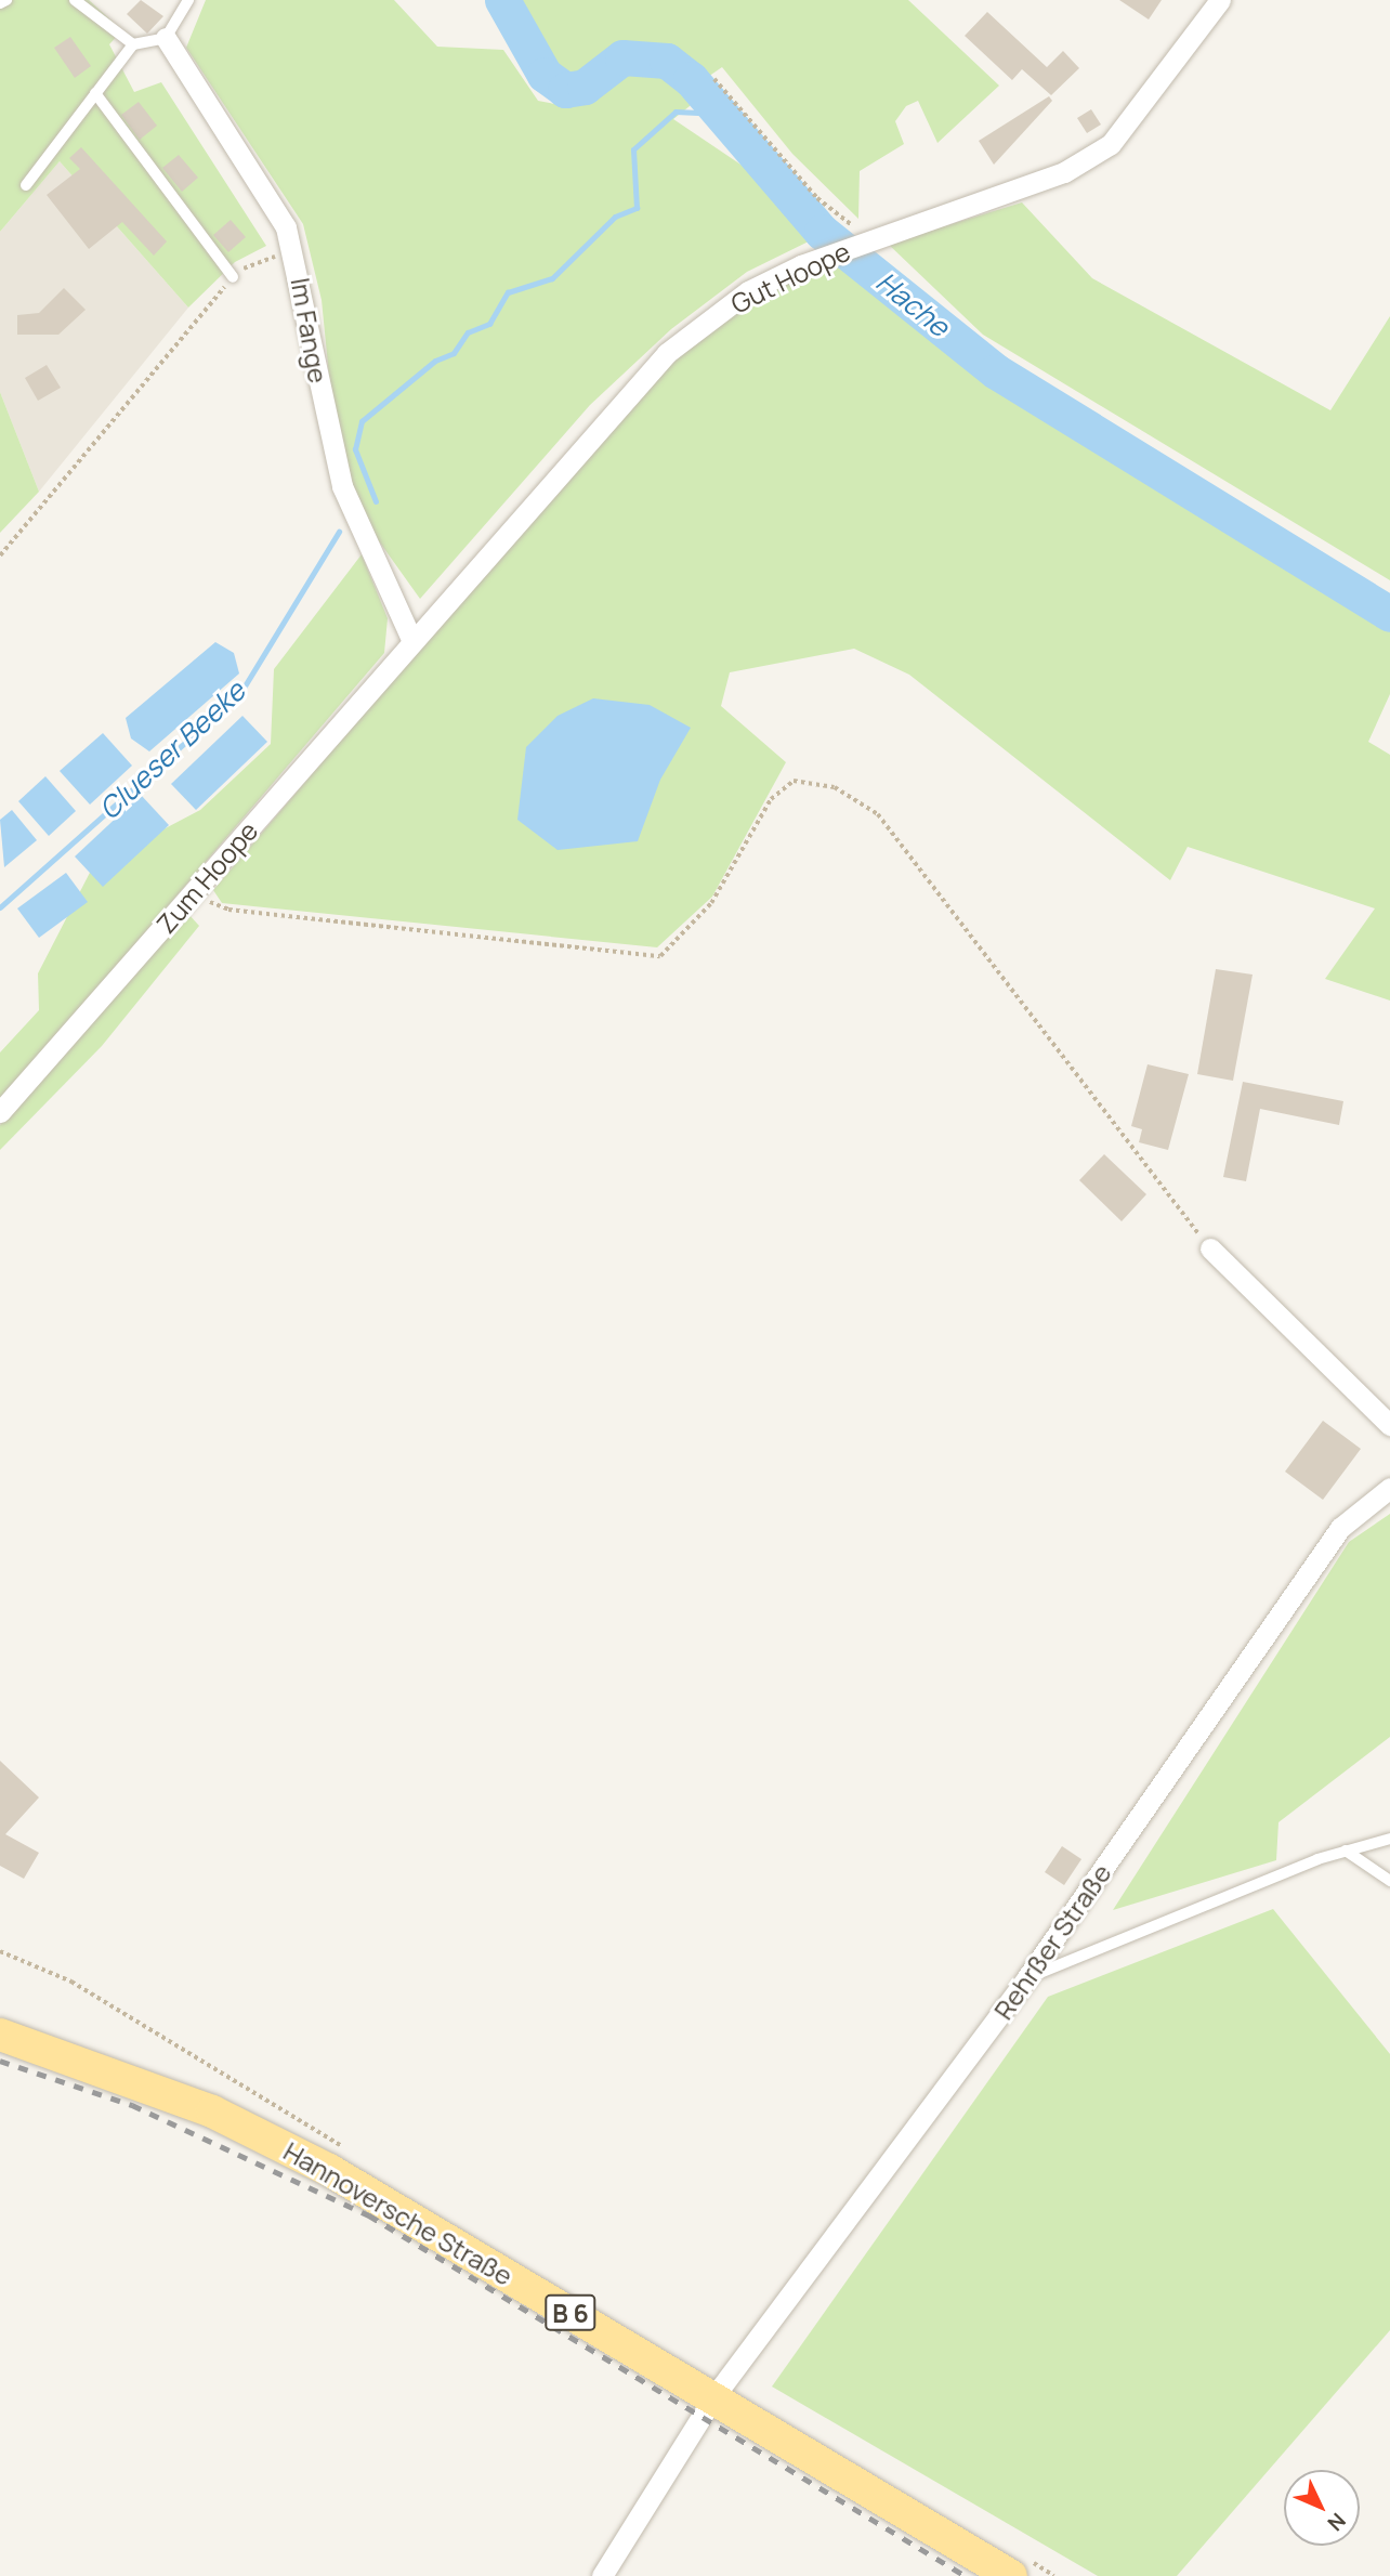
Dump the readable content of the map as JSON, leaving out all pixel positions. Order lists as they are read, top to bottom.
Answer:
{
  "streets": {
    "main road": ["Hannoversche Straße", "B 6"],
    "street": [
      "Gut Hoope",
      "Im Fange",
      "Zum Hoope",
      "Rehrßer Straße"
    ]
  },
  "crossings": [
    ["Gut Hoope", "Im Fange"],
    ["Gut Hoope", "Zum Hoope"],
    ["Im Fange", "Zum Hoope"],
    ["Rehrßer Straße", "Hannoversche Straße"]
  ],
  "water": ["Hache", "Clueser Beeke"],
  "north": "bottom right"
}
